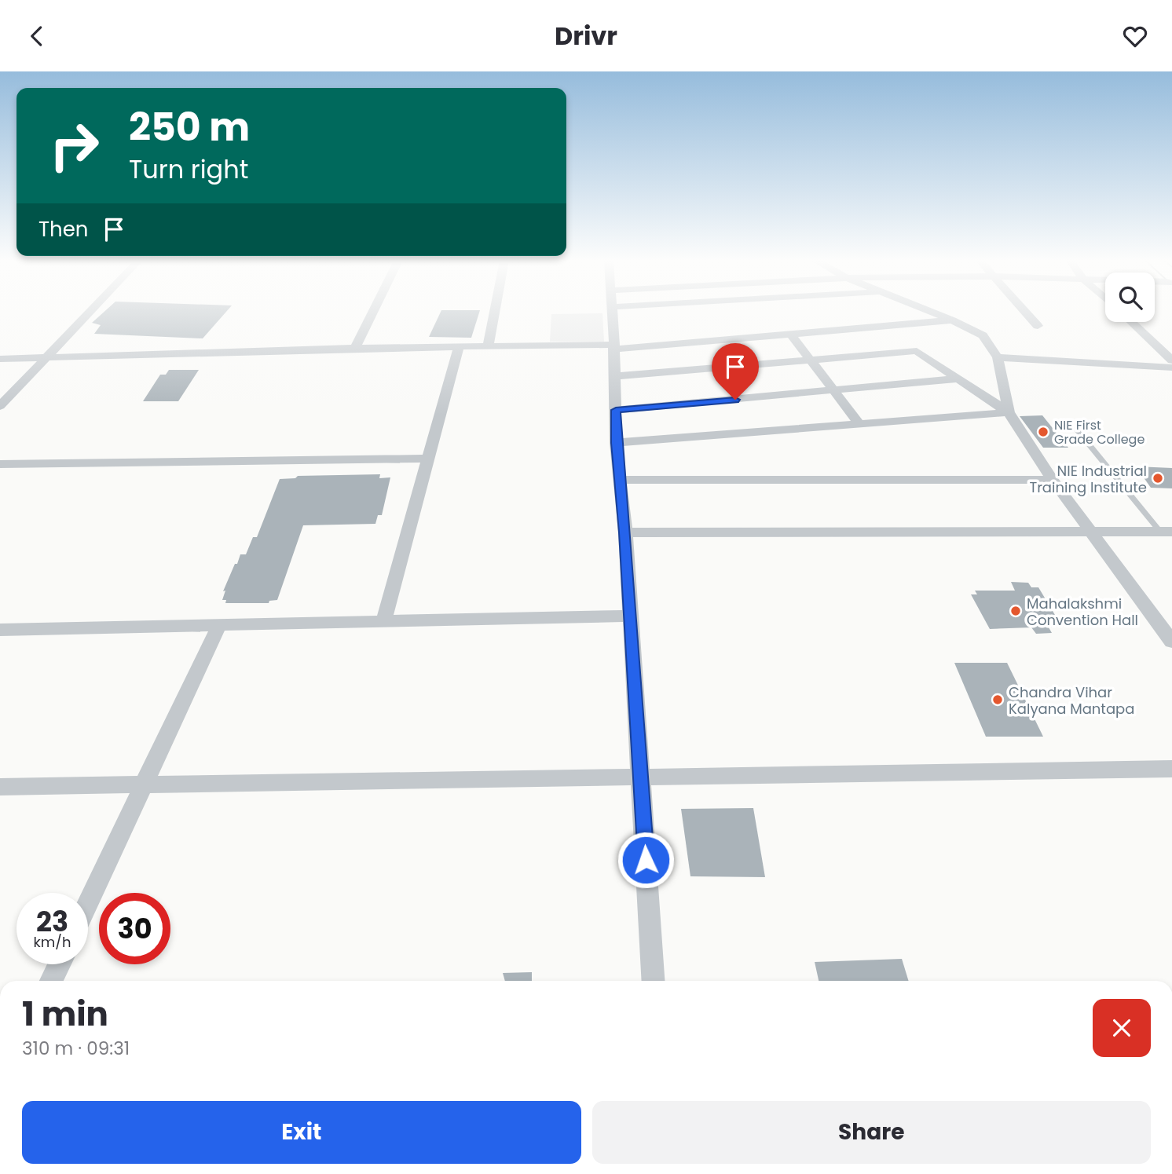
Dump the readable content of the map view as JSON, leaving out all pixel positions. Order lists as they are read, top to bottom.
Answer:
{
  "places": [
    "NIE First Grade College",
    "NIE Industrial Training Institute",
    "Mahalakshmi Convention Hall",
    "Chandra Vihar Kalyana Mantapa"
  ],
  "page": {
    "header": "Drivr",
    "turn": ["250 m", "Turn right"],
    "then": "Then",
    "speed": "23 km/h",
    "limit": "30",
    "heading": ["1 min", "310 m · 09:31"],
    "buttons": ["Exit", "Share"]
  }
}
